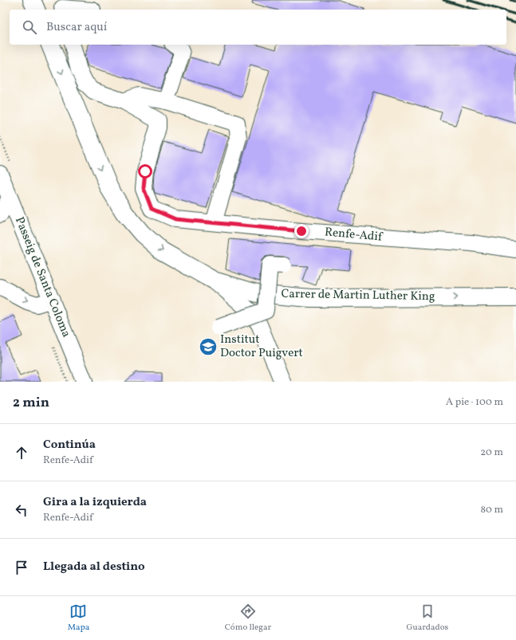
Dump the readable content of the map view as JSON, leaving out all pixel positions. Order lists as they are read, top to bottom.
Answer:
{
  "streets": {
    "main road": ["Carrer de Martin Luther King"],
    "street": ["Renfe-Adif", "Passeig de Santa Coloma"]
  },
  "one_way": ["Carrer de Martin Luther King"],
  "places": {
    "school or university": ["Institut Doctor Puigvert"]
  },
  "page": {
    "search": "Buscar aquí",
    "heading": ["2 min", "A pie · 100 m"],
    "list": [
      ["Continúa", "Renfe-Adif", "20 m"],
      ["Gira a la izquierda", "Renfe-Adif", "80 m"],
      "Llegada al destino"
    ],
    "nav": ["Mapa", "Cómo llegar", "Guardados"]
  }
}
